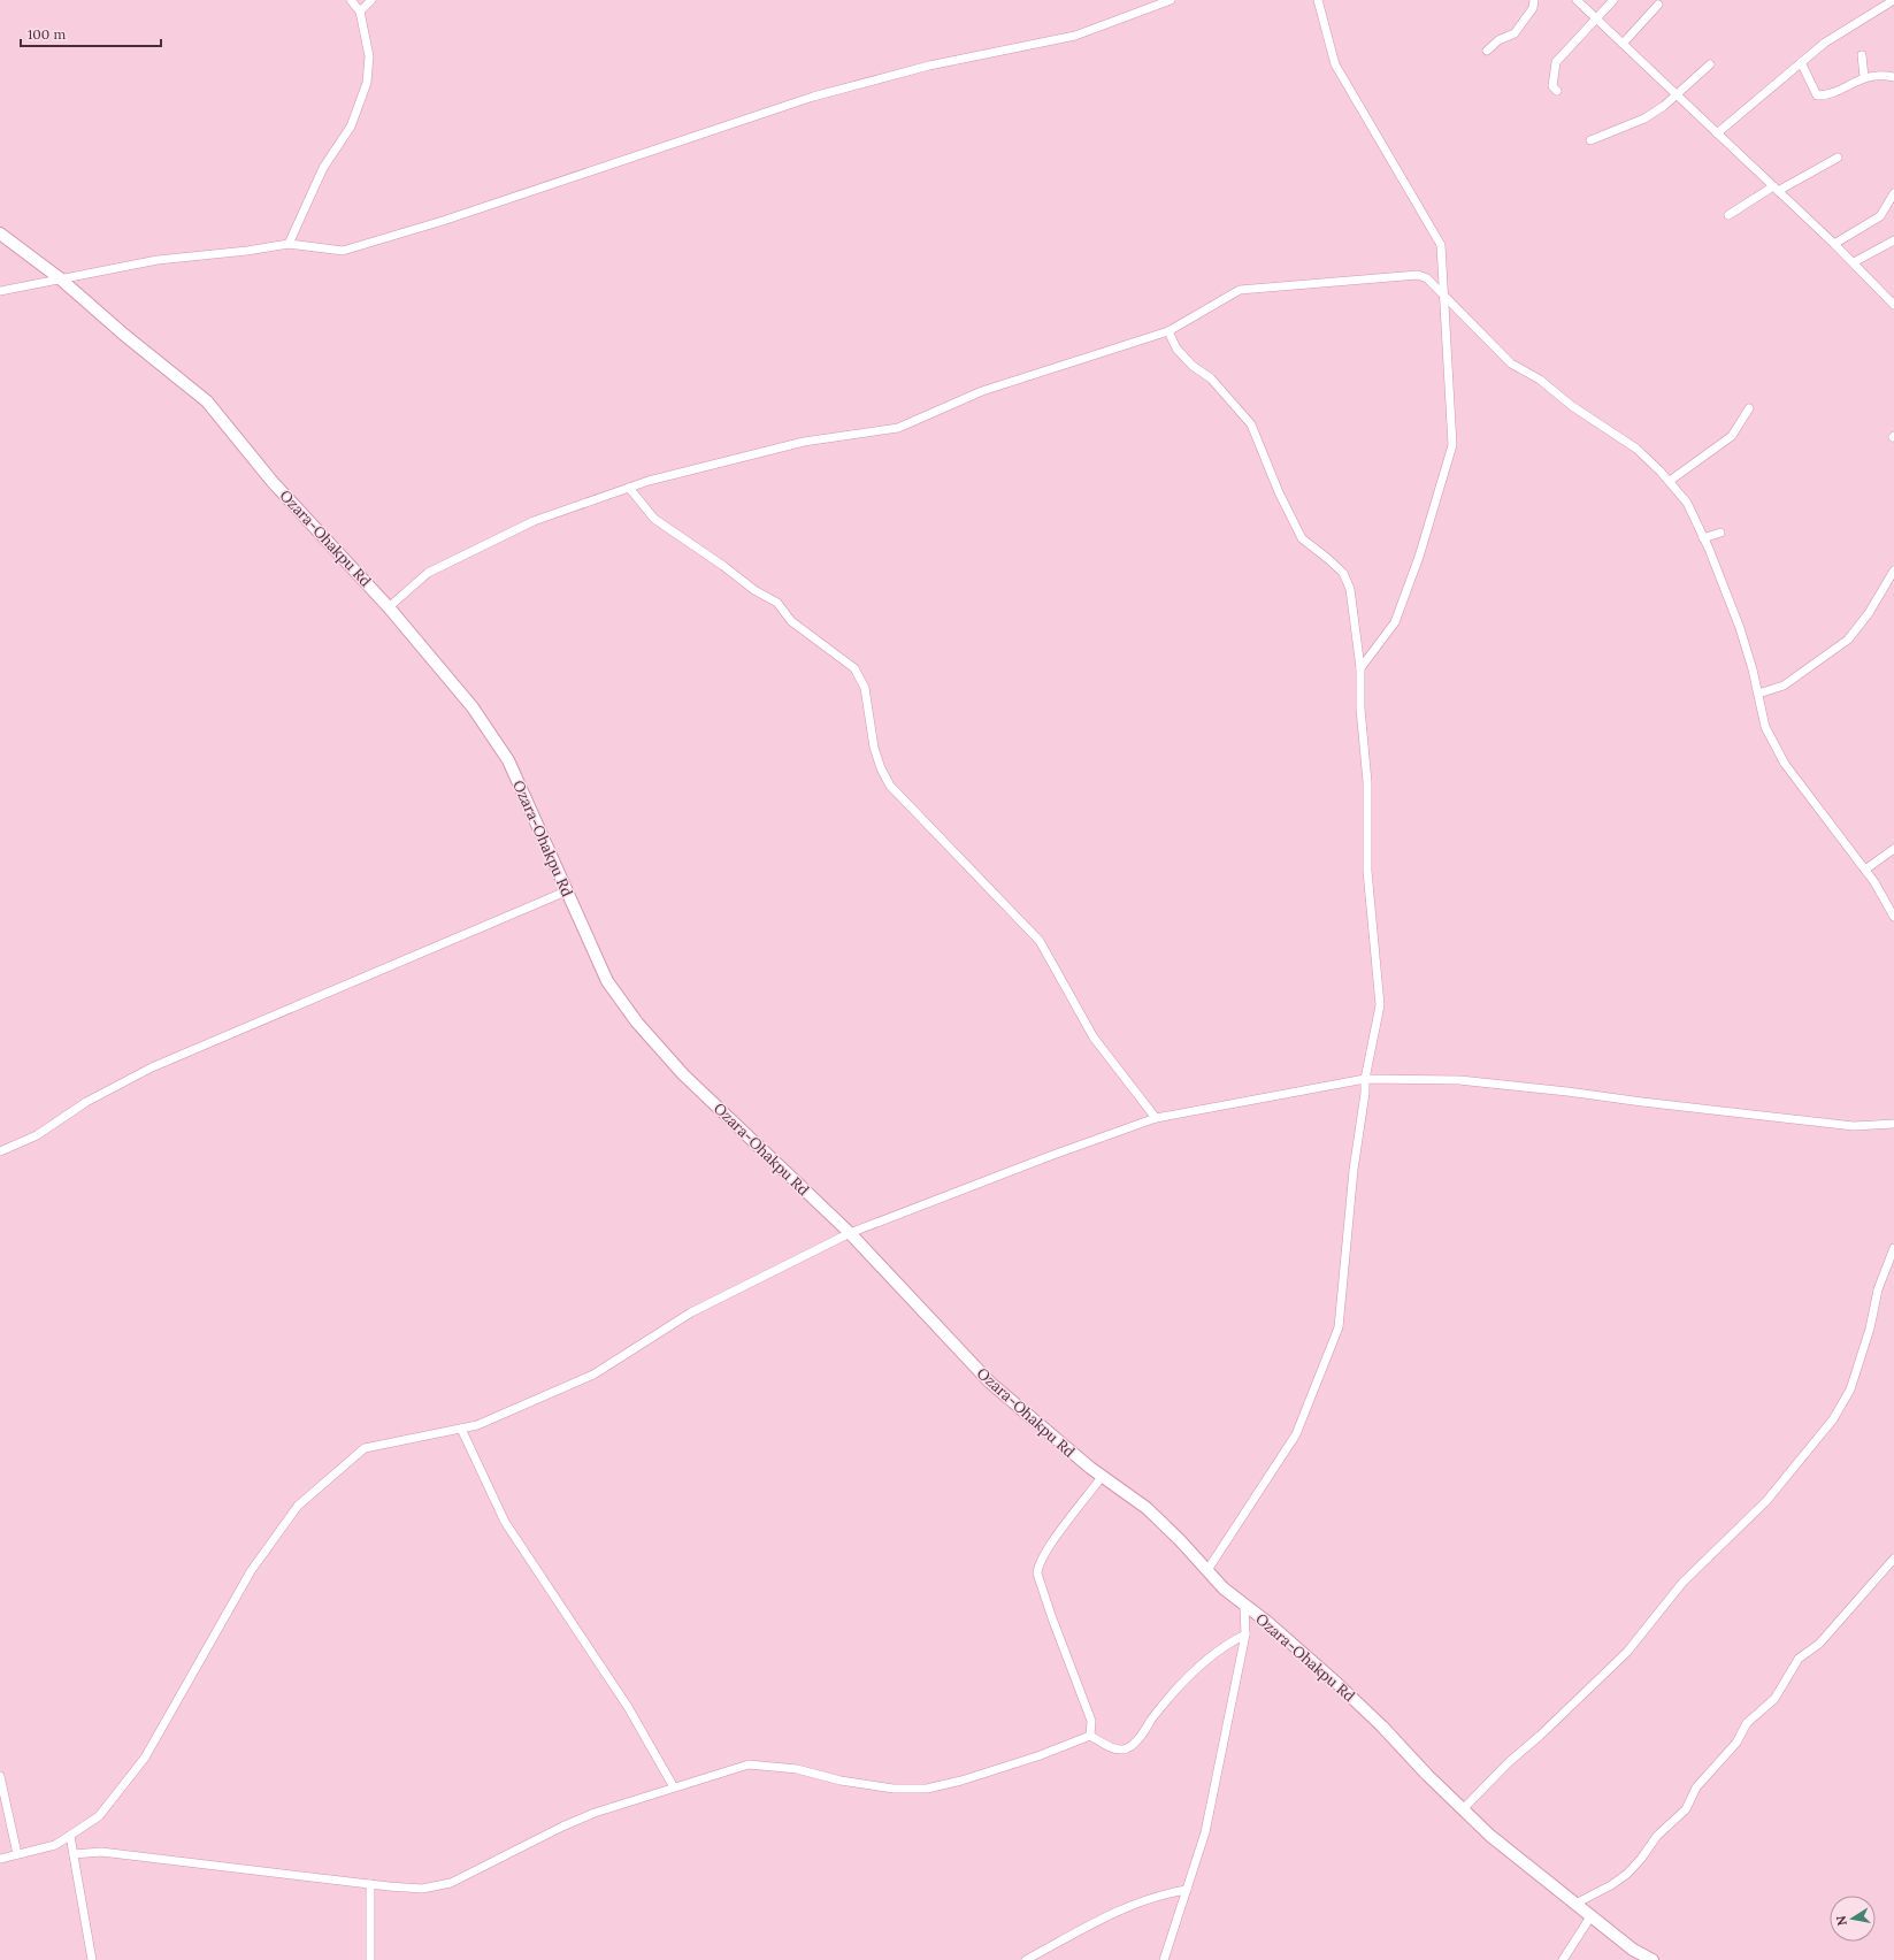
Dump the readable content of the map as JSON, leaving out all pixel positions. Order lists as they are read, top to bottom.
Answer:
{
  "streets": {
    "main road": ["Ozara-Ohakpu Rd"]
  },
  "scale_bar": "100 m",
  "north": "left"
}
